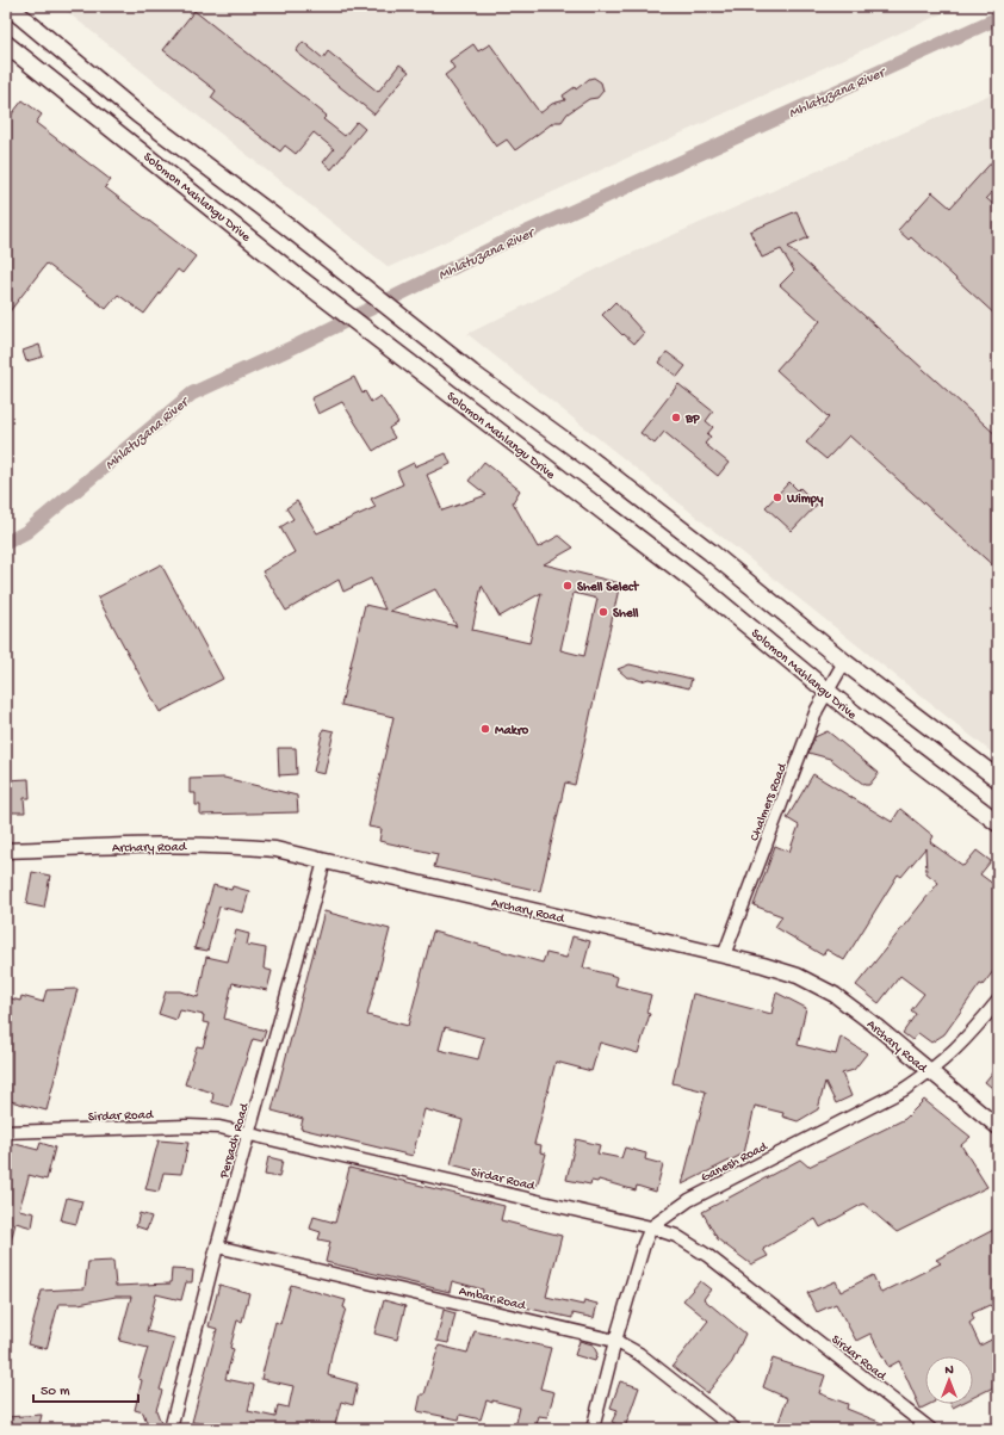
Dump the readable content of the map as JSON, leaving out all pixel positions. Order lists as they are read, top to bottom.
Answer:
{
  "streets": {
    "main road": ["Solomon Mahlangu Drive"],
    "street": [
      "Chalmers Road",
      "Archary Road",
      "Sirdar Road",
      "Persadh Road",
      "Ganesh Road",
      "Ambar Road"
    ]
  },
  "crossings": [
    ["Solomon Mahlangu Drive", "Chalmers Road"],
    ["Chalmers Road", "Archary Road"],
    ["Archary Road", "Persadh Road"],
    ["Archary Road", "Ganesh Road"],
    ["Sirdar Road", "Persadh Road"],
    ["Sirdar Road", "Ganesh Road"],
    ["Persadh Road", "Ambar Road"]
  ],
  "water": ["Mhlatuzana River"],
  "places": [
    "BP",
    "Wimpy",
    "Shell Select",
    "Shell",
    "Makro"
  ],
  "scale_bar": "50 m",
  "north": "top"
}
